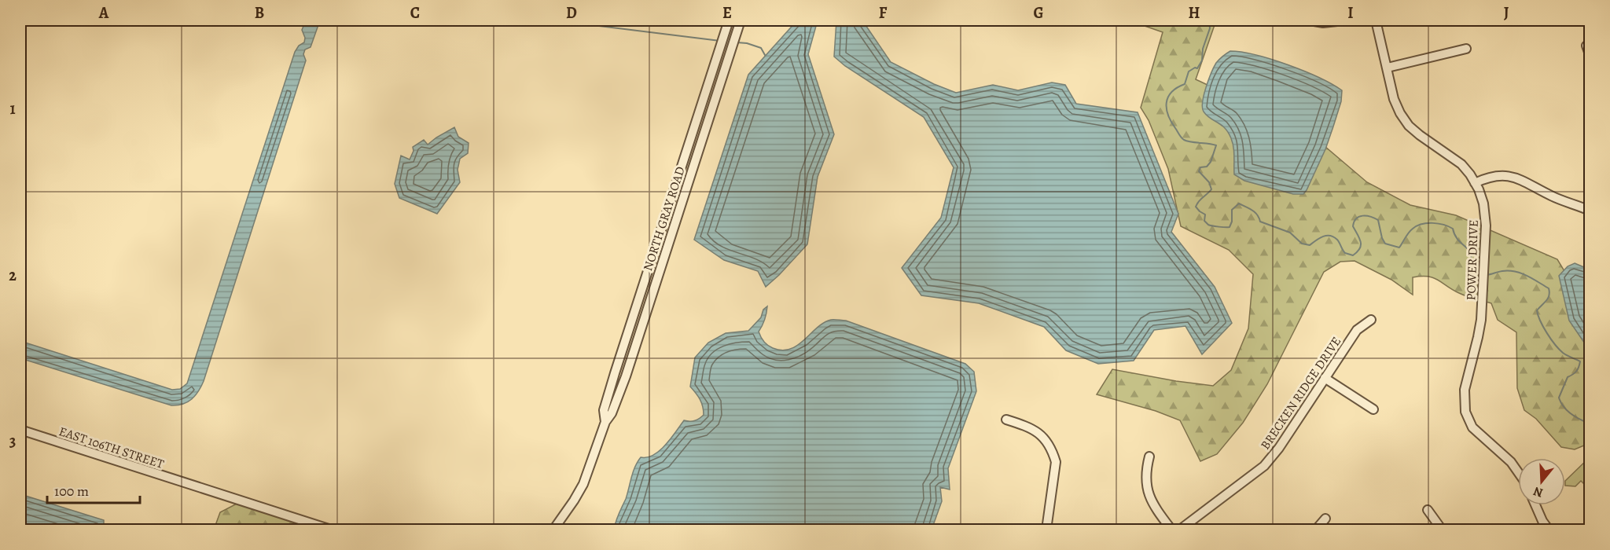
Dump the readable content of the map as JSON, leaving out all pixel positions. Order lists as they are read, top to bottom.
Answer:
{
  "streets": {
    "street": [
      "NORTH GRAY ROAD",
      "POWER DRIVE",
      "BRECKEN RIDGE DRIVE",
      "EAST 106TH STREET"
    ]
  },
  "scale_bar": "100 m",
  "north": "bottom",
  "grid": {
    "columns": [
      "A",
      "B",
      "C",
      "D",
      "E",
      "F",
      "G",
      "H",
      "I",
      "J"
    ],
    "rows": ["1", "2", "3"]
  }
}
